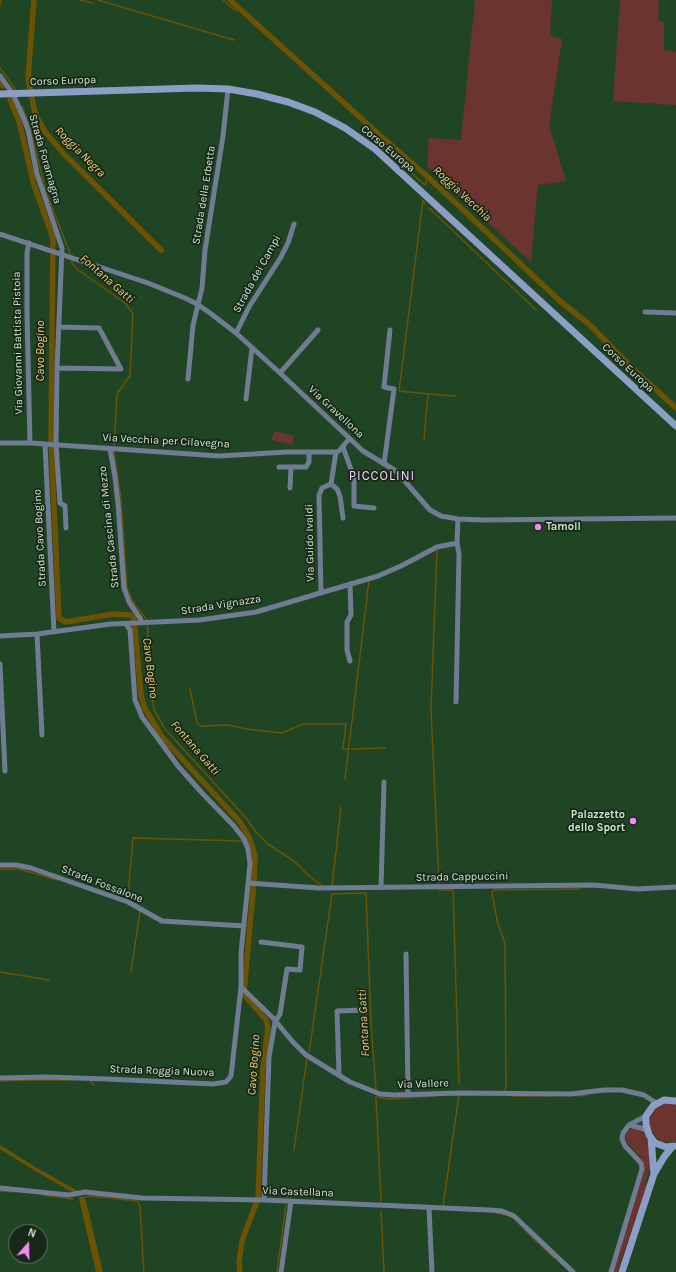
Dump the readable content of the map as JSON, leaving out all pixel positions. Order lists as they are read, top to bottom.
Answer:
{
  "streets": {
    "main road": ["Corso Europa"],
    "street": [
      "Strada Foramagna",
      "Strada della Erbetta",
      "Strada dei Campi",
      "Via Giovanni Battista Pistoia",
      "Via Gravellona",
      "Via Vecchia per Cilavegna",
      "Strada Cascina di Mezzo",
      "Strada Cavo Bogino",
      "Via Guido Ivaldi",
      "Strada Vignazza",
      "Strada Cappuccini",
      "Strada Fossalone",
      "Strada Roggia Nuova",
      "Via Vallere",
      "Via Castellana"
    ]
  },
  "crossings": [
    ["Corso Europa", "Strada Foramagna"],
    ["Corso Europa", "Strada della Erbetta"],
    ["Strada Foramagna", "Via Gravellona"],
    ["Strada della Erbetta", "Via Gravellona"],
    ["Strada dei Campi", "Via Gravellona"],
    ["Via Giovanni Battista Pistoia", "Via Gravellona"],
    ["Via Giovanni Battista Pistoia", "Via Vecchia per Cilavegna"],
    ["Via Vecchia per Cilavegna", "Strada Cascina di Mezzo"],
    ["Via Vecchia per Cilavegna", "Strada Cavo Bogino"],
    ["Strada Cascina di Mezzo", "Strada Vignazza"],
    ["Strada Cascina di Mezzo", "Strada Cappuccini"],
    ["Strada Cascina di Mezzo", "Strada Fossalone"],
    ["Strada Cascina di Mezzo", "Strada Roggia Nuova"],
    ["Strada Cascina di Mezzo", "Via Vallere"],
    ["Strada Cavo Bogino", "Strada Vignazza"],
    ["Via Guido Ivaldi", "Strada Vignazza"],
    ["Strada Roggia Nuova", "Via Vallere"]
  ],
  "districts": ["PICCOLINI"],
  "water": [
    "Roggia Negra",
    "Roggia Vecchia",
    "Fontana Gatti",
    "Cavo Bogino"
  ],
  "places": ["Tamoil", "Palazzetto dello Sport"],
  "north": "top"
}
